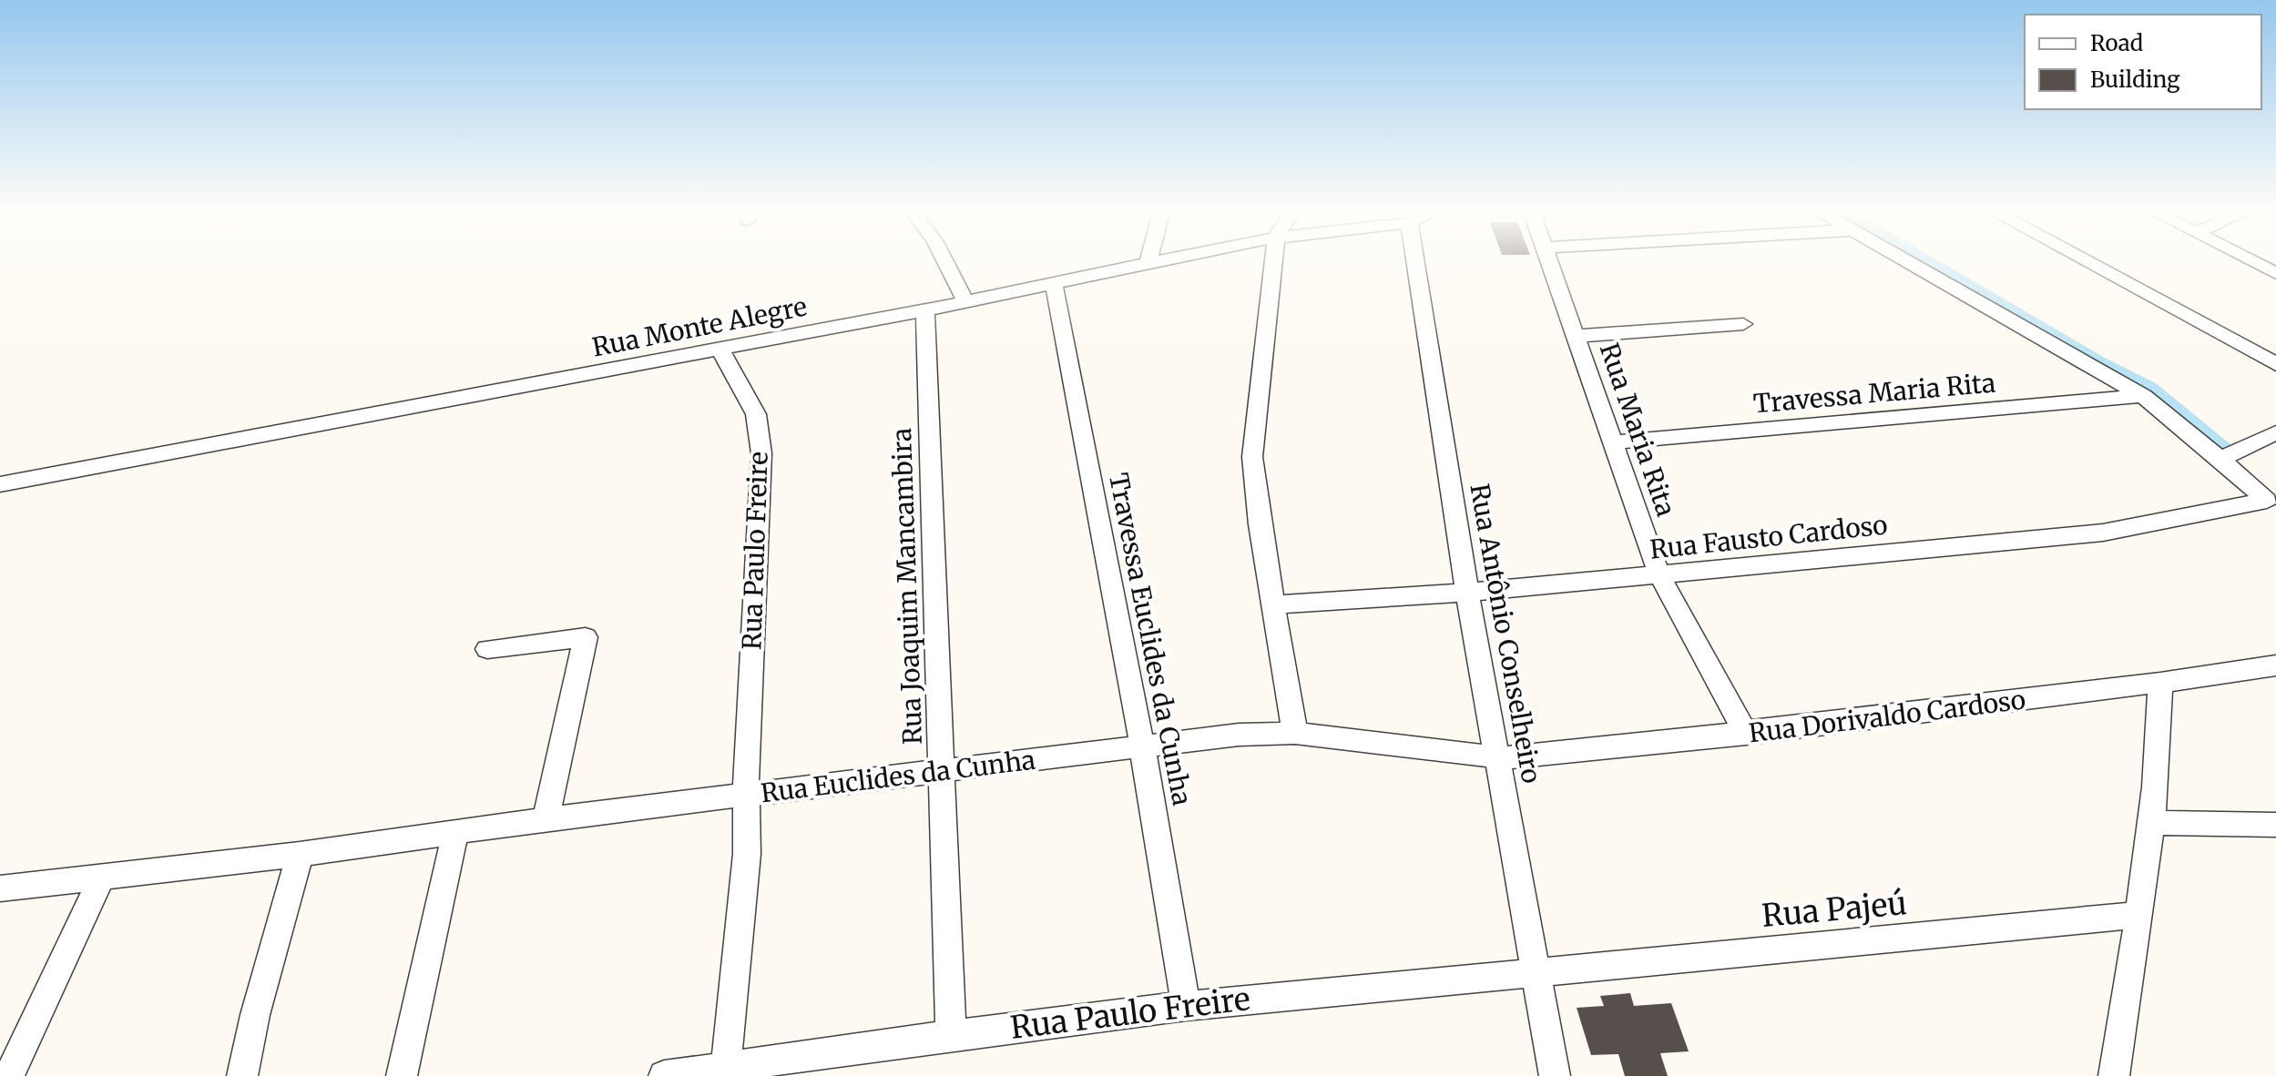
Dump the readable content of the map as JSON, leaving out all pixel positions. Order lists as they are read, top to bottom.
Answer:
{
  "streets": {
    "street": [
      "Rua Monte Alegre",
      "Travessa Maria Rita",
      "Rua Maria Rita",
      "Rua Fausto Cardoso",
      "Rua Paulo Freire",
      "Rua Joaquim Mancambira",
      "Rua Antônio Conselheiro",
      "Travessa Euclides da Cunha",
      "Rua Dorivaldo Cardoso",
      "Rua Euclides da Cunha",
      "Rua Pajeú"
    ]
  },
  "crossings": [
    ["Rua Monte Alegre", "Rua Paulo Freire"],
    ["Rua Monte Alegre", "Rua Joaquim Mancambira"],
    ["Rua Monte Alegre", "Travessa Euclides da Cunha"],
    ["Travessa Maria Rita", "Rua Maria Rita"],
    ["Rua Maria Rita", "Rua Fausto Cardoso"],
    ["Rua Maria Rita", "Rua Dorivaldo Cardoso"],
    ["Rua Fausto Cardoso", "Rua Antônio Conselheiro"],
    ["Rua Paulo Freire", "Rua Joaquim Mancambira"],
    ["Rua Paulo Freire", "Rua Antônio Conselheiro"],
    ["Rua Paulo Freire", "Travessa Euclides da Cunha"],
    ["Rua Paulo Freire", "Rua Euclides da Cunha"],
    ["Rua Paulo Freire", "Rua Pajeú"],
    ["Rua Joaquim Mancambira", "Rua Euclides da Cunha"],
    ["Rua Antônio Conselheiro", "Rua Dorivaldo Cardoso"],
    ["Rua Antônio Conselheiro", "Rua Euclides da Cunha"],
    ["Rua Antônio Conselheiro", "Rua Pajeú"],
    ["Travessa Euclides da Cunha", "Rua Euclides da Cunha"],
    ["Rua Dorivaldo Cardoso", "Rua Euclides da Cunha"]
  ],
  "legend": ["Road", "Building"]
}
